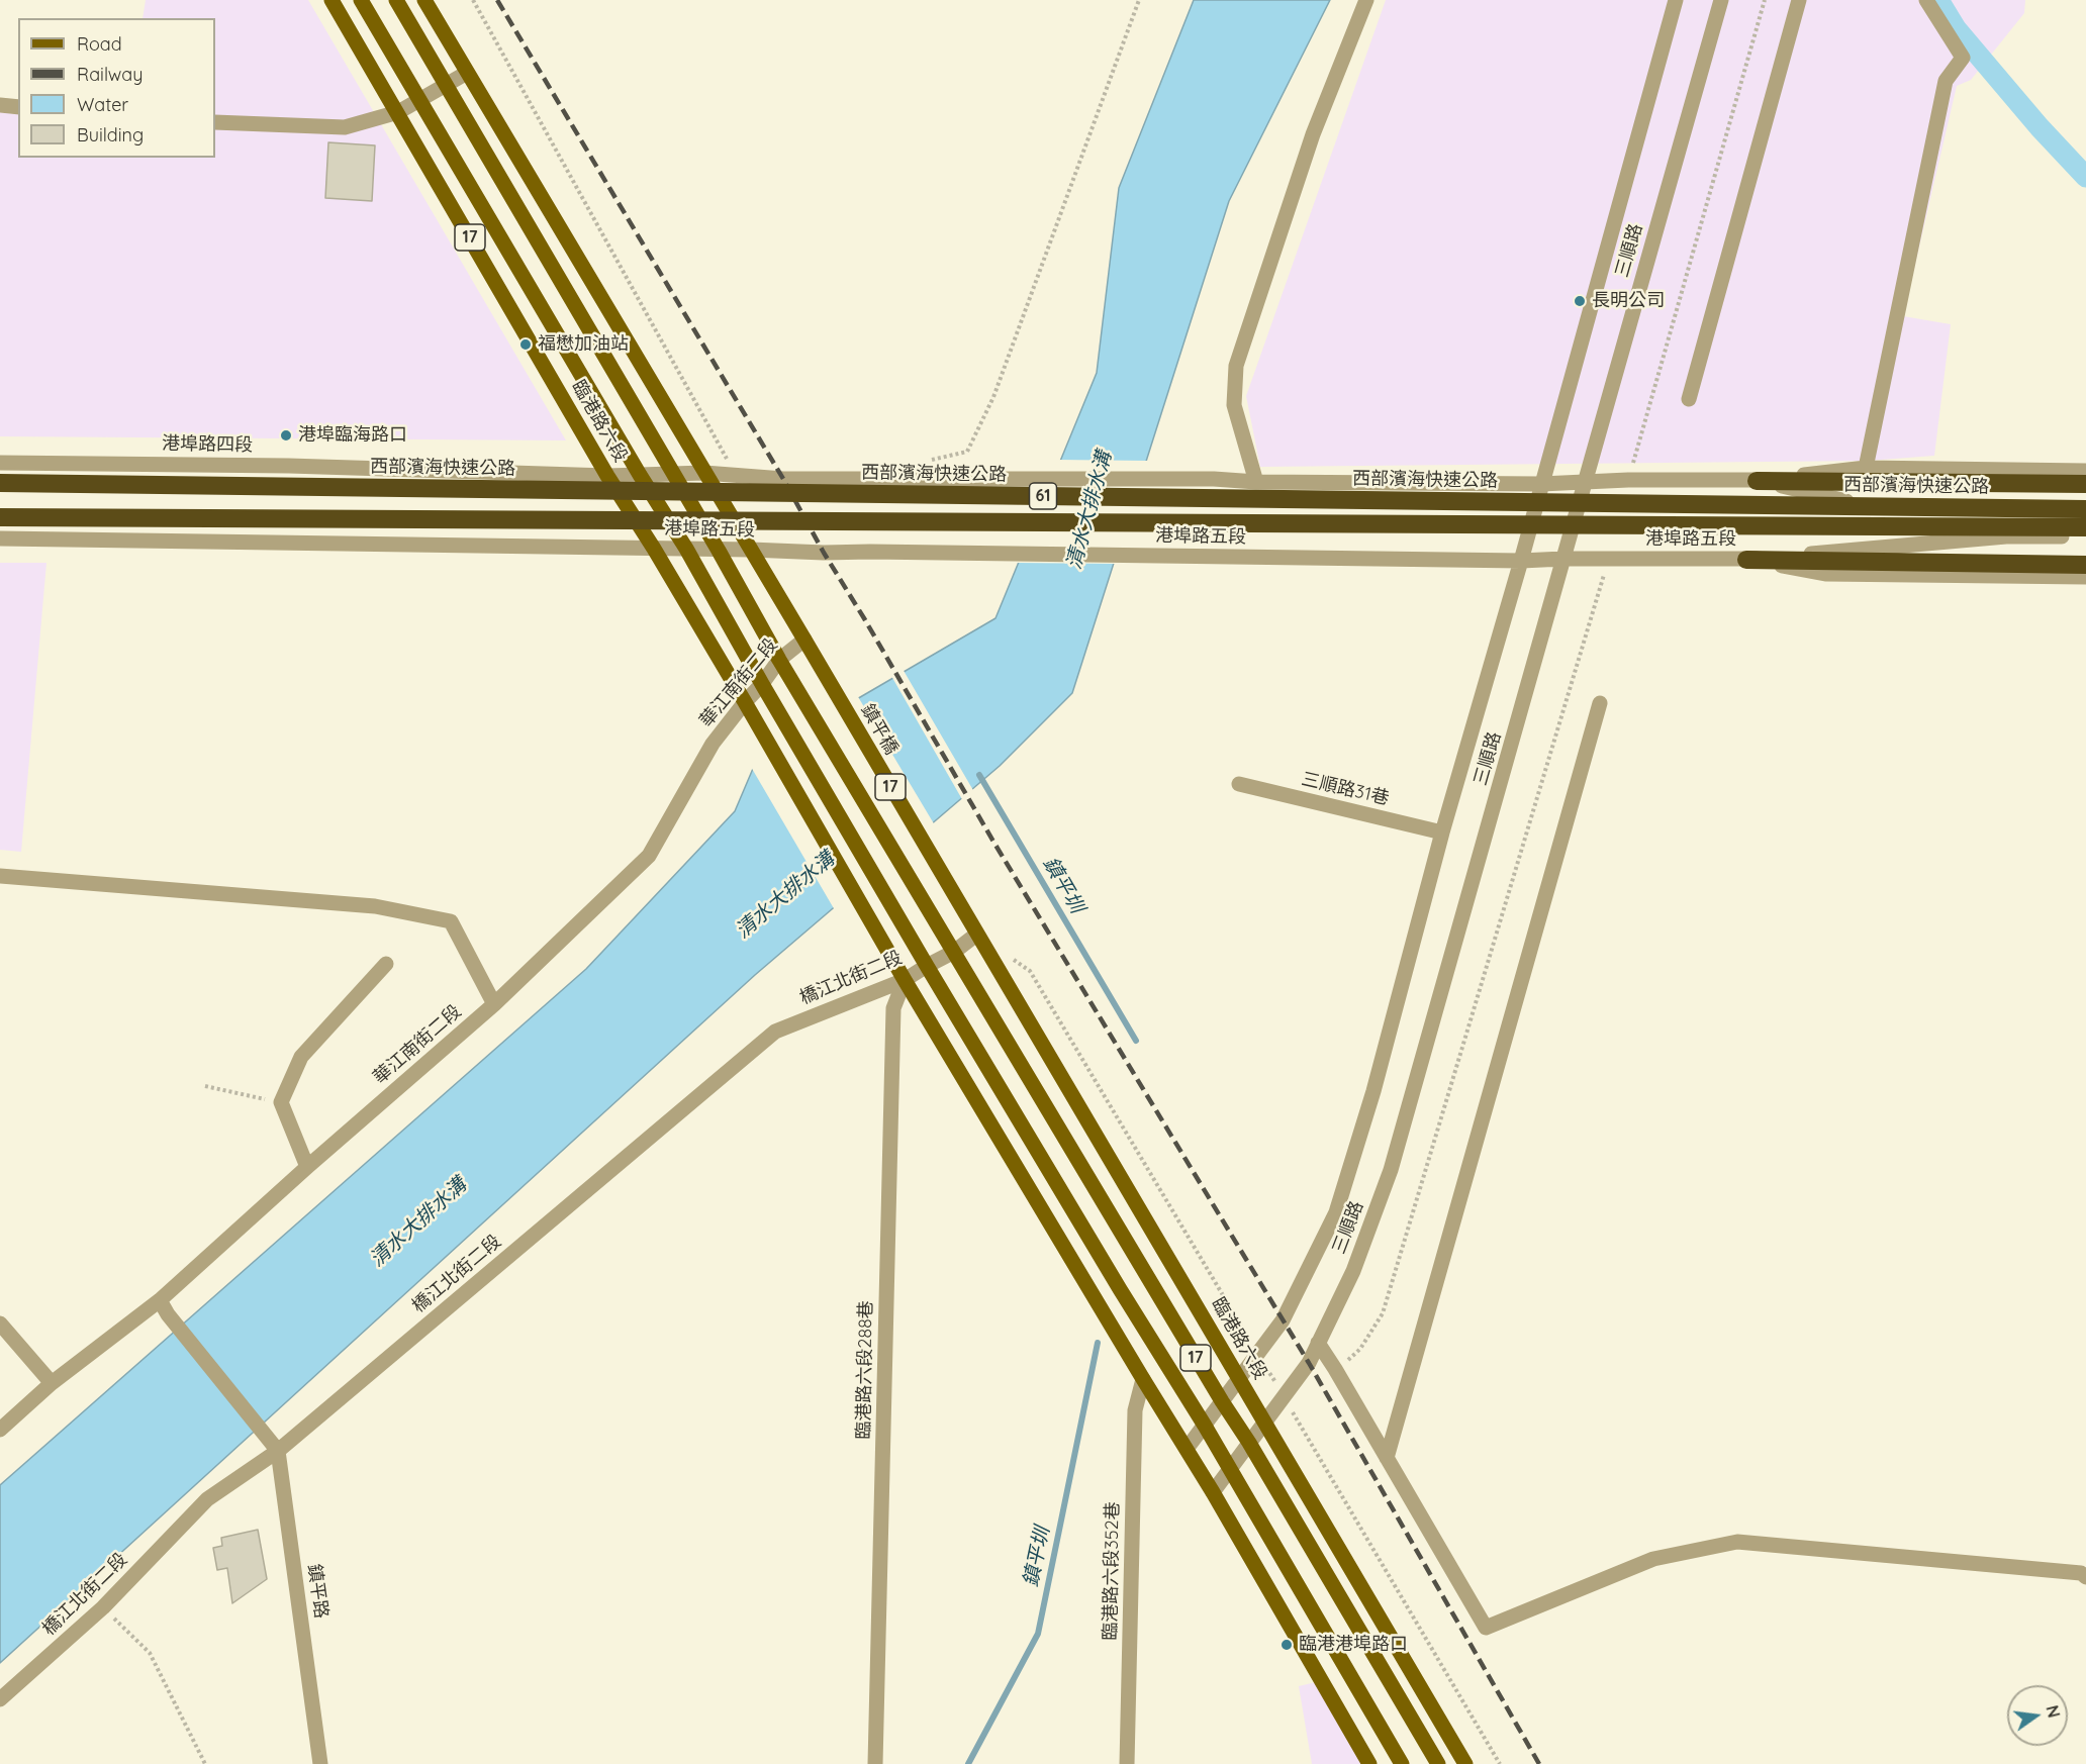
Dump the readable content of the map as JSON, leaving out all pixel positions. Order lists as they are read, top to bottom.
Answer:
{
  "streets": {
    "highway": ["西部濱海快速公路", "61"],
    "main road": ["17", "臨港路六段", "鎮平橋"],
    "street": [
      "三順路",
      "港埠路四段",
      "港埠路五段",
      "華江南街二段",
      "三順路31巷",
      "橋江北街二段",
      "臨港路六段288巷",
      "臨港路六段352巷",
      "鎮平路"
    ]
  },
  "crossings": [
    ["17", "三順路"],
    ["17", "臨港路六段"],
    ["17", "港埠路四段"],
    ["17", "港埠路五段"],
    ["17", "華江南街二段"],
    ["17", "鎮平橋"],
    ["17", "橋江北街二段"],
    ["17", "臨港路六段288巷"],
    ["17", "臨港路六段352巷"],
    ["三順路", "臨港路六段"],
    ["三順路", "港埠路五段"],
    ["三順路", "三順路31巷"],
    ["臨港路六段", "港埠路四段"],
    ["臨港路六段", "港埠路五段"],
    ["臨港路六段", "華江南街二段"],
    ["臨港路六段", "鎮平橋"],
    ["臨港路六段", "橋江北街二段"],
    ["港埠路四段", "港埠路五段"],
    ["華江南街二段", "鎮平橋"],
    ["鎮平橋", "橋江北街二段"],
    ["橋江北街二段", "臨港路六段288巷"],
    ["橋江北街二段", "鎮平路"]
  ],
  "water": ["清水大排水溝", "鎮平圳"],
  "places": [
    "長明公司",
    "福懋加油站",
    "港埠臨海路口",
    "臨港港埠路口"
  ],
  "legend": [
    "Road",
    "Railway",
    "Water",
    "Building"
  ],
  "north": "right"
}
